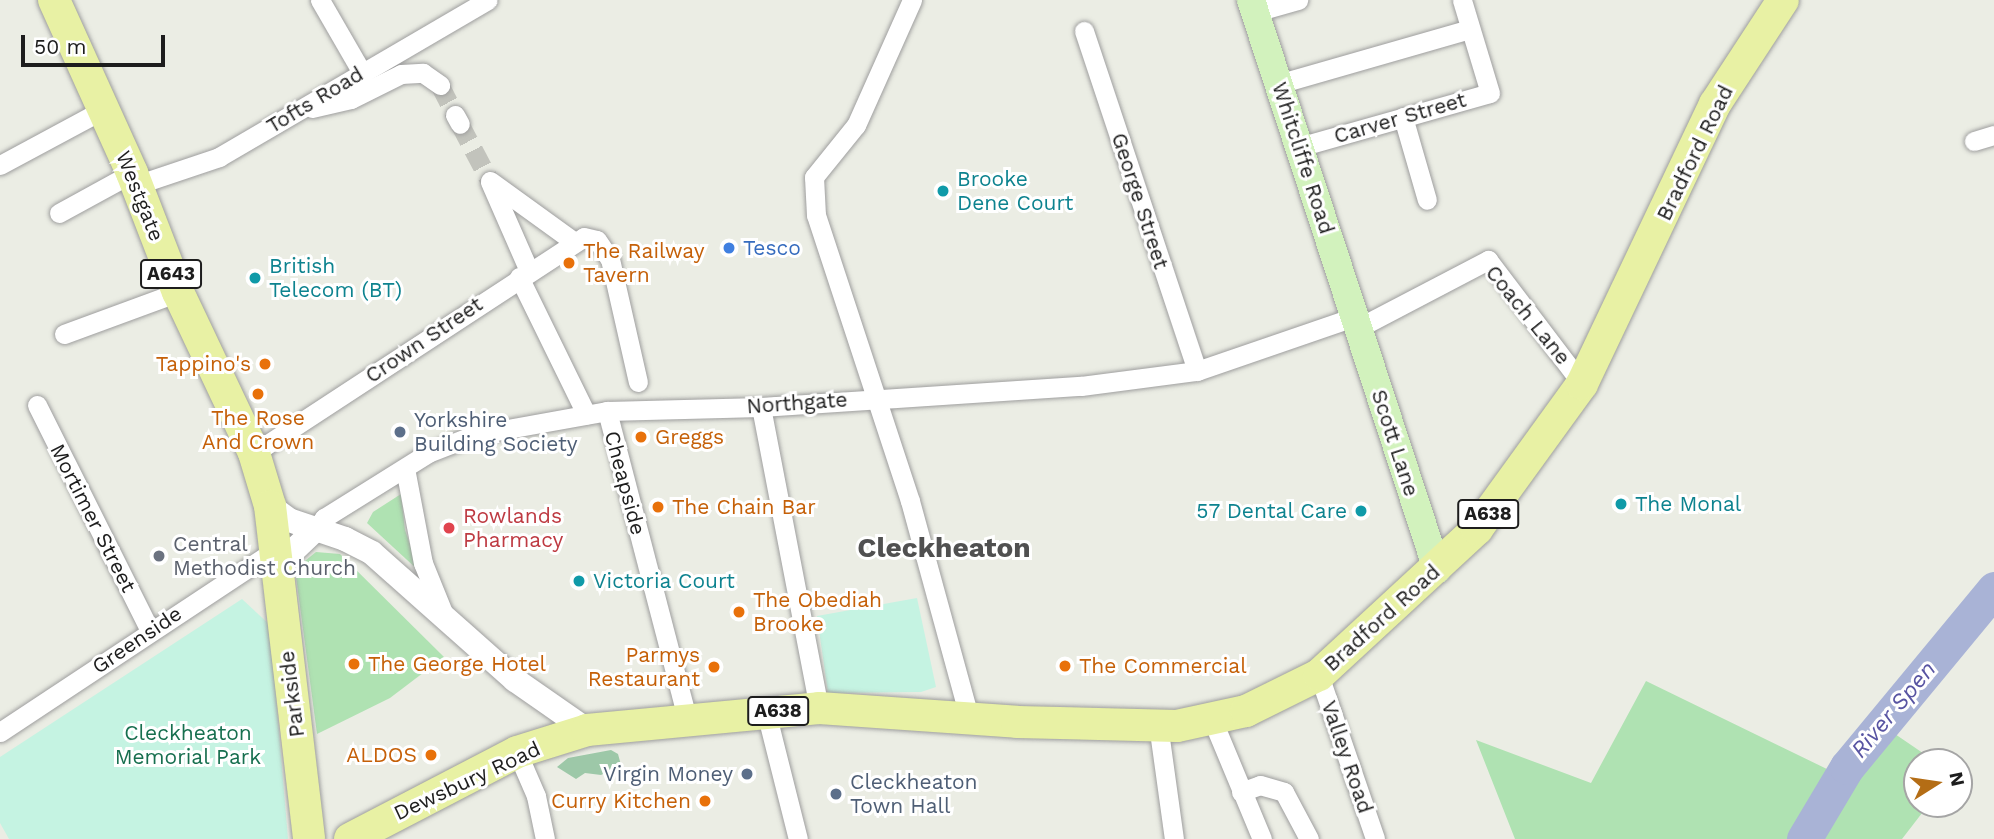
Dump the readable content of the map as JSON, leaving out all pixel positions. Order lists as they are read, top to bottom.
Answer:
{
  "streets": {
    "main road": [
      "Bradford Road",
      "Whitcliffe Road",
      "Westgate",
      "A643",
      "Scott Lane",
      "A638",
      "Parkside",
      "Dewsbury Road"
    ],
    "street": [
      "Tofts Road",
      "Carver Street",
      "George Street",
      "Coach Lane",
      "Crown Street",
      "Northgate",
      "Cheapside",
      "Mortimer Street",
      "Greenside",
      "Valley Road"
    ]
  },
  "crossings": [
    ["Tofts Road", "Westgate"],
    ["Carver Street", "Whitcliffe Road"],
    ["Bradford Road", "Coach Lane"],
    ["Bradford Road", "Scott Lane"],
    ["Bradford Road", "Cheapside"],
    ["Bradford Road", "Valley Road"],
    ["Bradford Road", "Dewsbury Road"],
    ["Whitcliffe Road", "Coach Lane"],
    ["Whitcliffe Road", "Northgate"],
    ["Whitcliffe Road", "Scott Lane"],
    ["Westgate", "Crown Street"],
    ["Westgate", "Northgate"],
    ["Westgate", "Greenside"],
    ["Westgate", "Parkside"],
    ["George Street", "Northgate"],
    ["Coach Lane", "Northgate"],
    ["Coach Lane", "Scott Lane"],
    ["Northgate", "Scott Lane"],
    ["Northgate", "Cheapside"],
    ["Northgate", "Greenside"],
    ["Northgate", "Parkside"],
    ["Mortimer Street", "Greenside"],
    ["Greenside", "Parkside"]
  ],
  "districts": ["Cleckheaton"],
  "water": ["River Spen"],
  "parks": ["Cleckheaton Memorial Park"],
  "places": [
    "Brooke Dene Court",
    "Tesco",
    "The Railway Tavern",
    "British Telecom (BT)",
    "Tappino's",
    "The Rose And Crown",
    "Yorkshire Building Society",
    "Greggs",
    "The Monal",
    "The Chain Bar",
    "57 Dental Care",
    "Rowlands Pharmacy",
    "Central Methodist Church",
    "Victoria Court",
    "The Obediah Brooke",
    "The George Hotel",
    "The Commercial",
    "Parmys Restaurant",
    "ALDOS",
    "Virgin Money",
    "Cleckheaton Town Hall",
    "Curry Kitchen"
  ],
  "scale_bar": "50 m",
  "north": "right"
}
